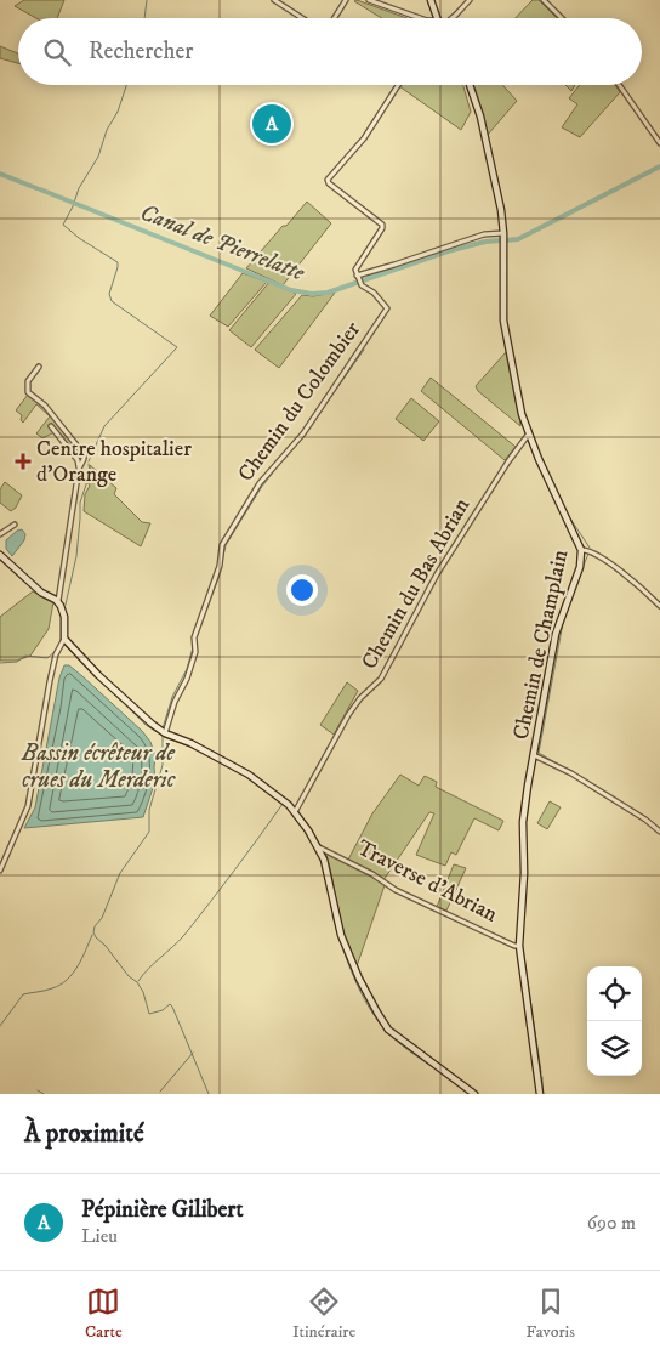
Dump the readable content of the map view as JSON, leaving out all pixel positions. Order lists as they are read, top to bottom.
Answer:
{
  "streets": {
    "street": [
      "Chemin du Colombier",
      "Chemin du Bas Abrian",
      "Chemin de Champlain",
      "Traverse d'Abrian"
    ]
  },
  "crossings": [
    ["Chemin du Bas Abrian", "Chemin de Champlain"],
    ["Chemin de Champlain", "Traverse d'Abrian"]
  ],
  "water": ["Canal de Pierrelatte", "Bassin écrêteur de crues du Merderic"],
  "places": {
    "health": ["Centre hospitalier d'Orange"]
  },
  "page": {
    "search": "Rechercher",
    "pins": "A",
    "heading": "À proximité",
    "list": [
      {
        "mark": "A",
        "name": "Pépinière Gilibert",
        "note": "Lieu",
        "value": "690 m"
      }
    ],
    "nav": ["Carte", "Itinéraire", "Favoris"]
  }
}
